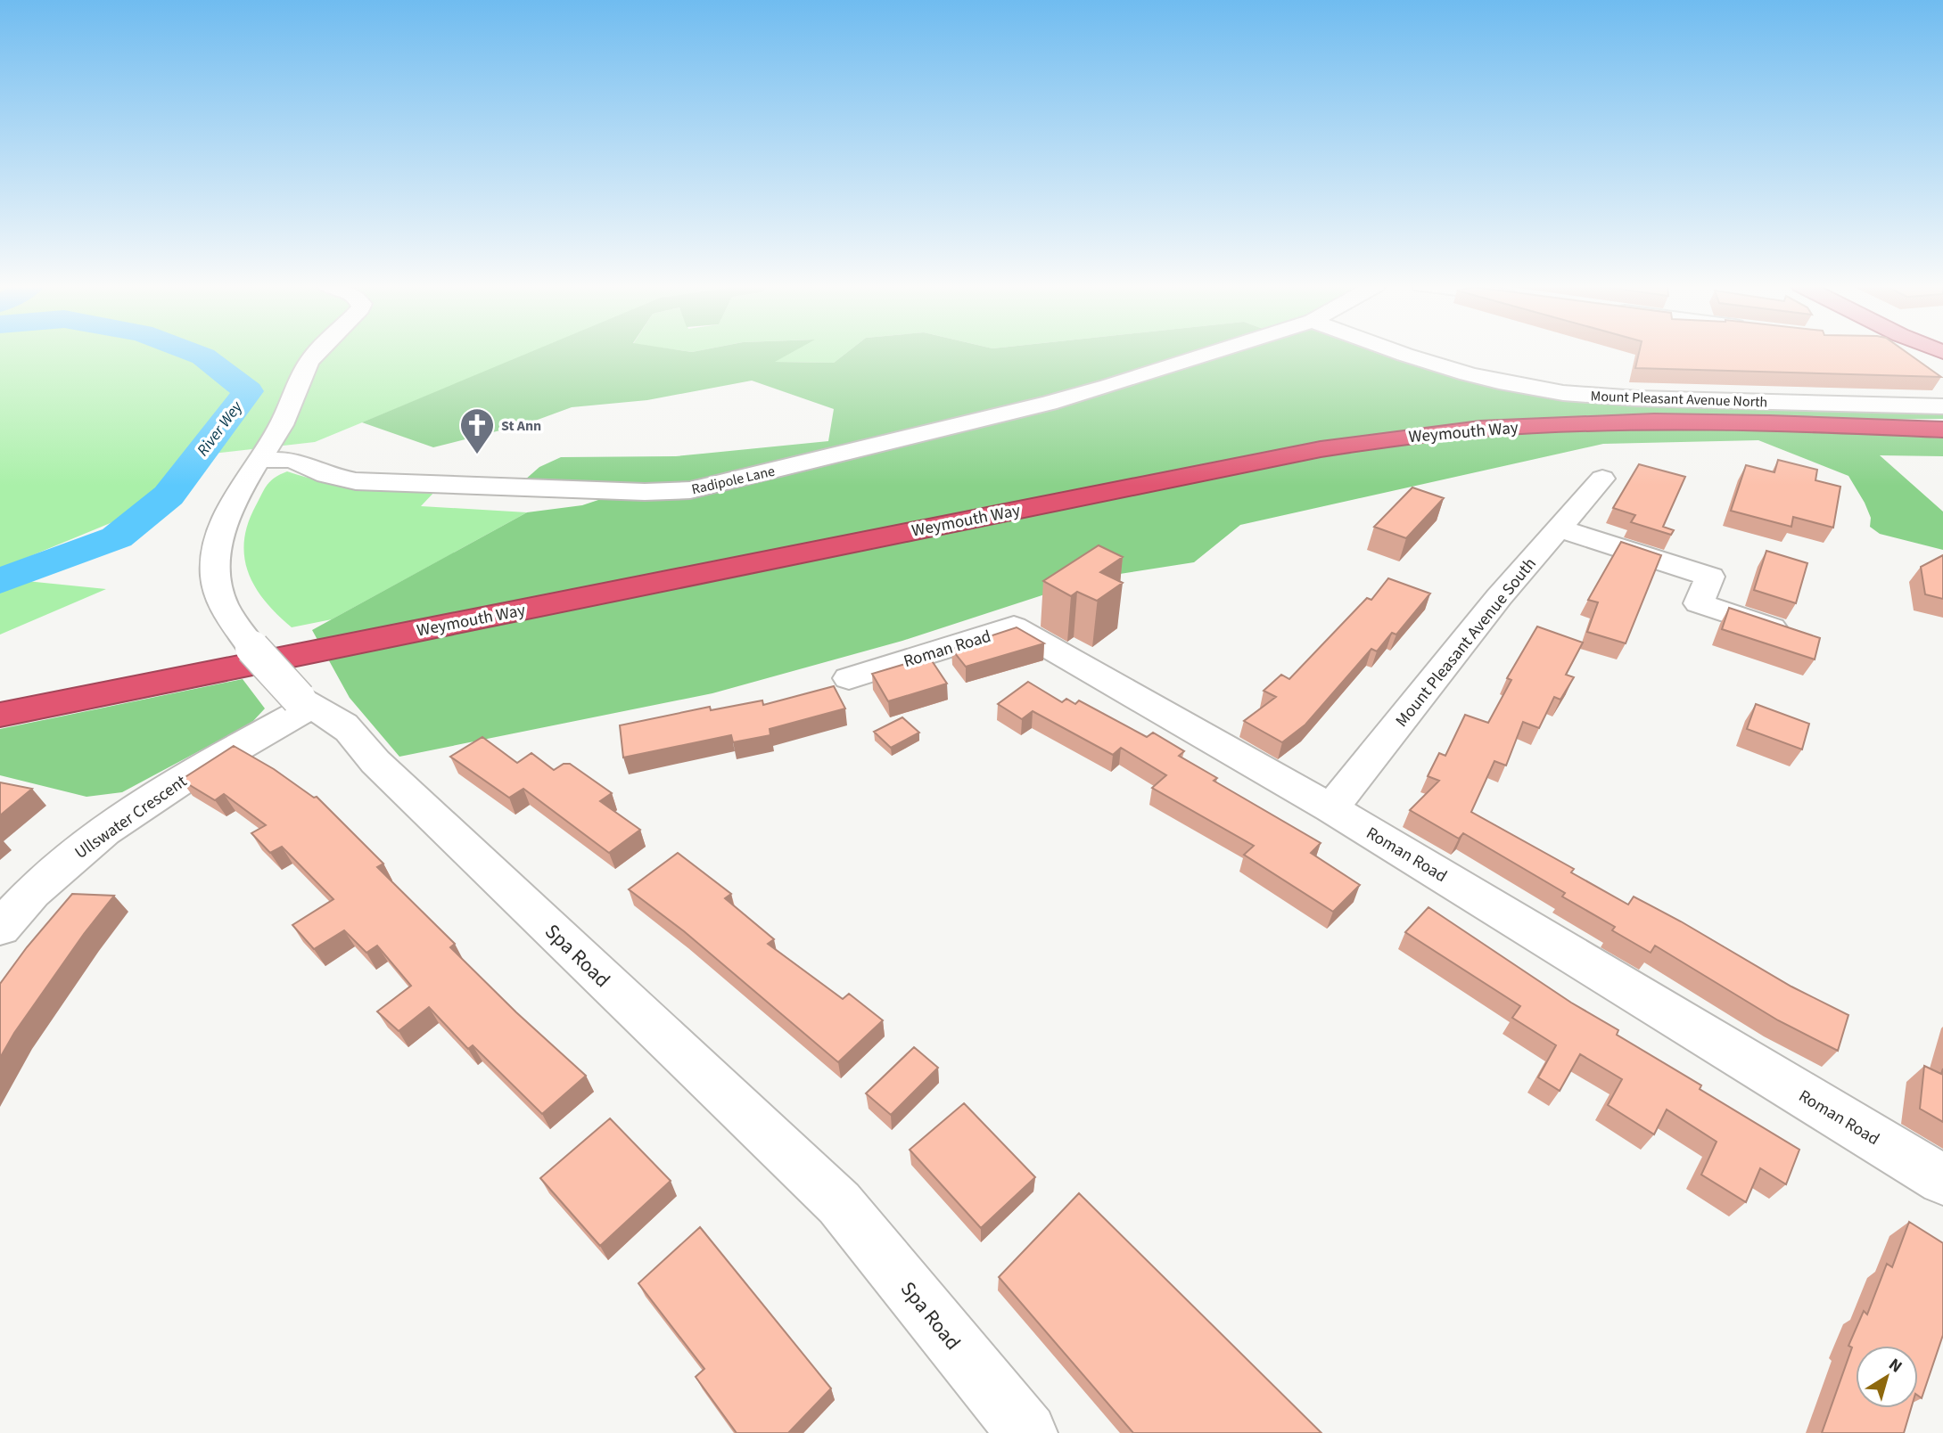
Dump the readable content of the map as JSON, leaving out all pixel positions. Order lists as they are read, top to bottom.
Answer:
{
  "streets": {
    "highway": ["Weymouth Way"],
    "street": [
      "Mount Pleasant Avenue North",
      "Radipole Lane",
      "Mount Pleasant Avenue South",
      "Roman Road",
      "Ullswater Crescent",
      "Spa Road"
    ]
  },
  "crossings": [
    ["Radipole Lane", "Spa Road"],
    ["Mount Pleasant Avenue South", "Roman Road"],
    ["Ullswater Crescent", "Spa Road"]
  ],
  "water": ["River Wey"],
  "places": {
    "church": ["St Ann"]
  },
  "north": "top right"
}
